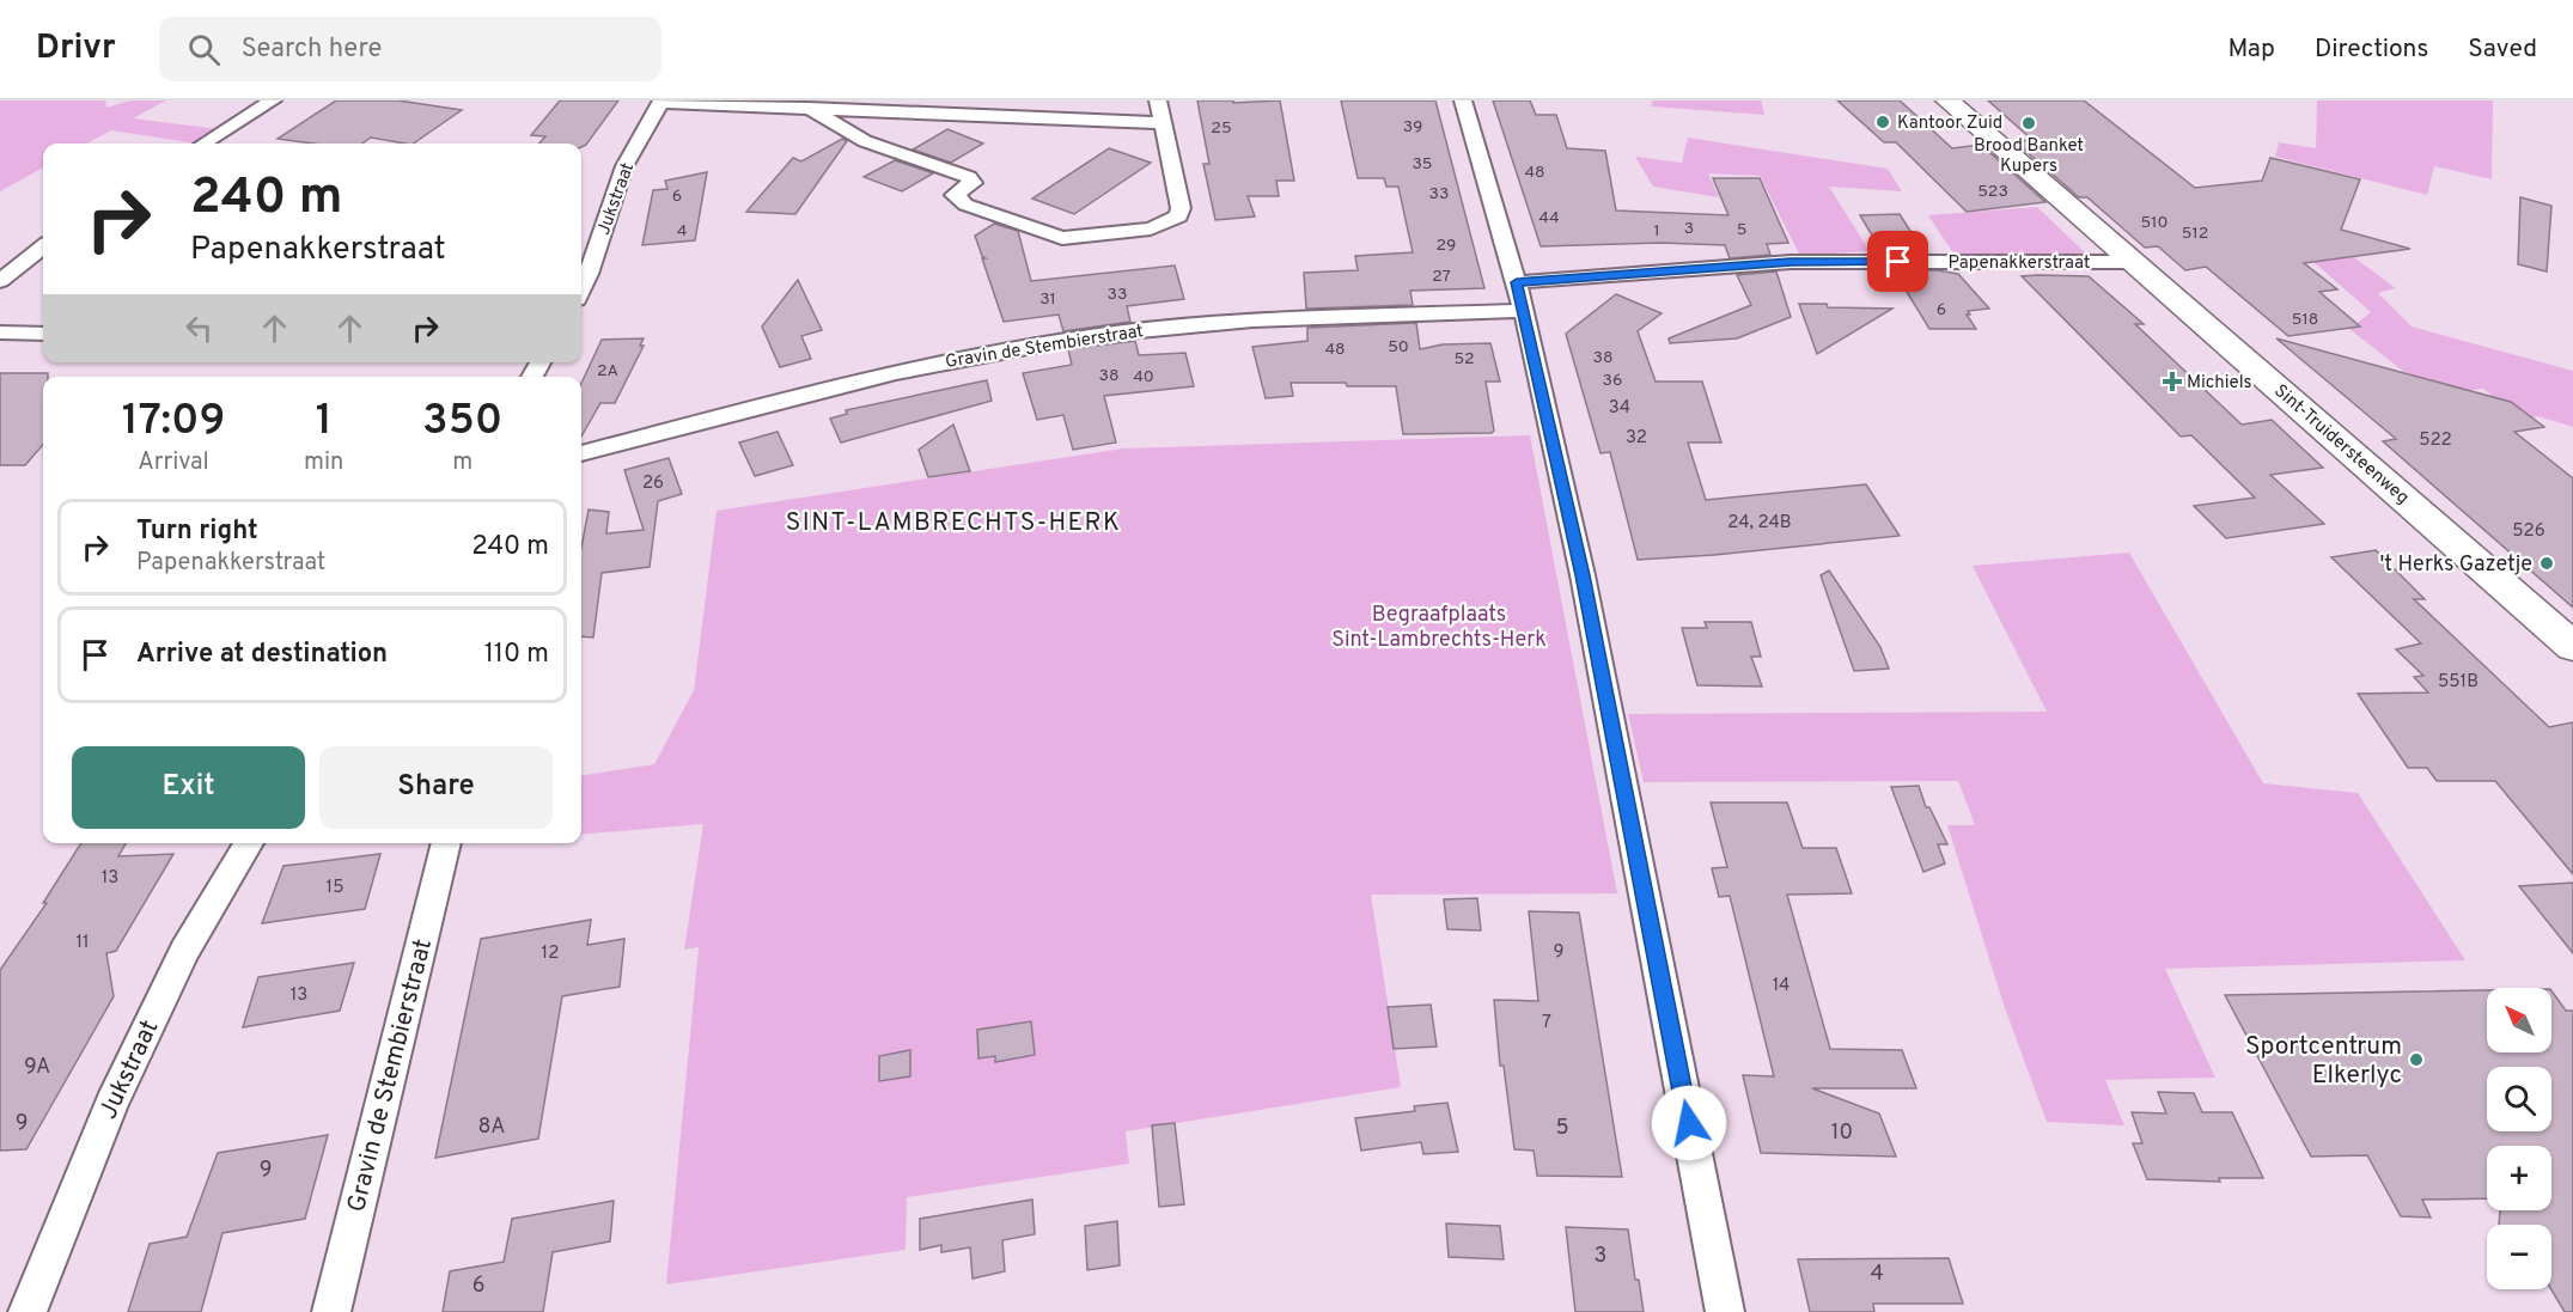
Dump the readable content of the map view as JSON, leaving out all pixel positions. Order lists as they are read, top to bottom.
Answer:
{
  "streets": {
    "main road": ["Sint-Truidersteenweg"],
    "street": ["Jukstraat", "Papenakkerstraat", "Gravin de Stembierstraat"]
  },
  "crossings": [
    ["Papenakkerstraat", "Sint-Truidersteenweg"]
  ],
  "districts": ["SINT-LAMBRECHTS-HERK"],
  "parks": ["Begraafplaats Sint-Lambrechts-Herk"],
  "places": {
    "other": [
      "Kantoor Zuid",
      "Brood Banket Kupers",
      "'t Herks Gazetje",
      "Sportcentrum Elkerlyc"
    ],
    "health": ["Michiels"]
  },
  "house_numbers": [
    "39",
    "25",
    "35",
    "48",
    "523",
    "33",
    "6",
    "44",
    "510",
    "3",
    "5",
    "4",
    "1",
    "512",
    "29",
    "27",
    "33",
    "31",
    "6",
    "518",
    "50",
    "48",
    "38",
    "52",
    "2A",
    "38",
    "40",
    "36",
    "34",
    "32",
    "522",
    "26",
    "24, 24B",
    "526",
    "551B",
    "13",
    "15",
    "11",
    "9",
    "12",
    "14",
    "13",
    "7",
    "9A",
    "9",
    "8A",
    "5",
    "10",
    "9",
    "3",
    "4",
    "6"
  ],
  "north": "top left",
  "page": {
    "header": "Drivr",
    "search": "Search here",
    "nav": ["Map", "Directions", "Saved"],
    "turn": ["240 m", "Papenakkerstraat"],
    "eta": [
      "17:09",
      "Arrival",
      "1",
      "min",
      "350",
      "m"
    ],
    "list": [
      {
        "name": "Turn right",
        "note": "Papenakkerstraat",
        "value": "240 m"
      },
      {
        "name": "Arrive at destination",
        "value": "110 m"
      }
    ],
    "buttons": ["Exit", "Share"],
    "map_buttons": ["+", "−"]
  }
}
